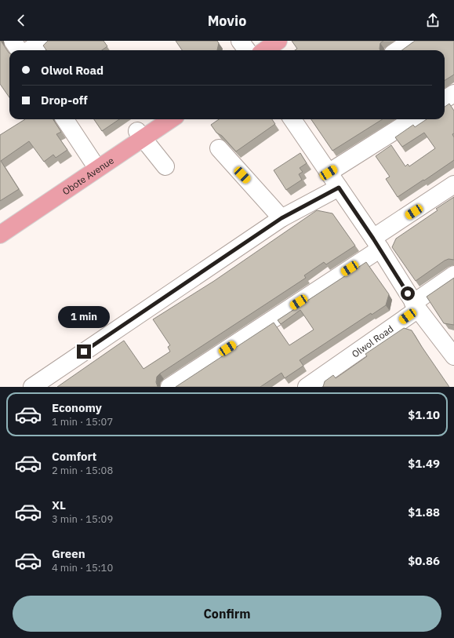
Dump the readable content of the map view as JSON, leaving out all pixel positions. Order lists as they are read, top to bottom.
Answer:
{
  "streets": {
    "main road": ["Obote Avenue"],
    "street": ["Olwol Road"]
  },
  "page": {
    "header": "Movio",
    "banner": ["Olwol Road", "Drop-off"],
    "bubble": "1 min",
    "list": [
      {
        "name": "Economy",
        "note": "1 min · 15:07",
        "value": "$1.10"
      },
      {
        "name": "Comfort",
        "note": "2 min · 15:08",
        "value": "$1.49"
      },
      {
        "name": "XL",
        "note": "3 min · 15:09",
        "value": "$1.88"
      },
      {
        "name": "Green",
        "note": "4 min · 15:10",
        "value": "$0.86"
      }
    ],
    "buttons": "Confirm"
  }
}
